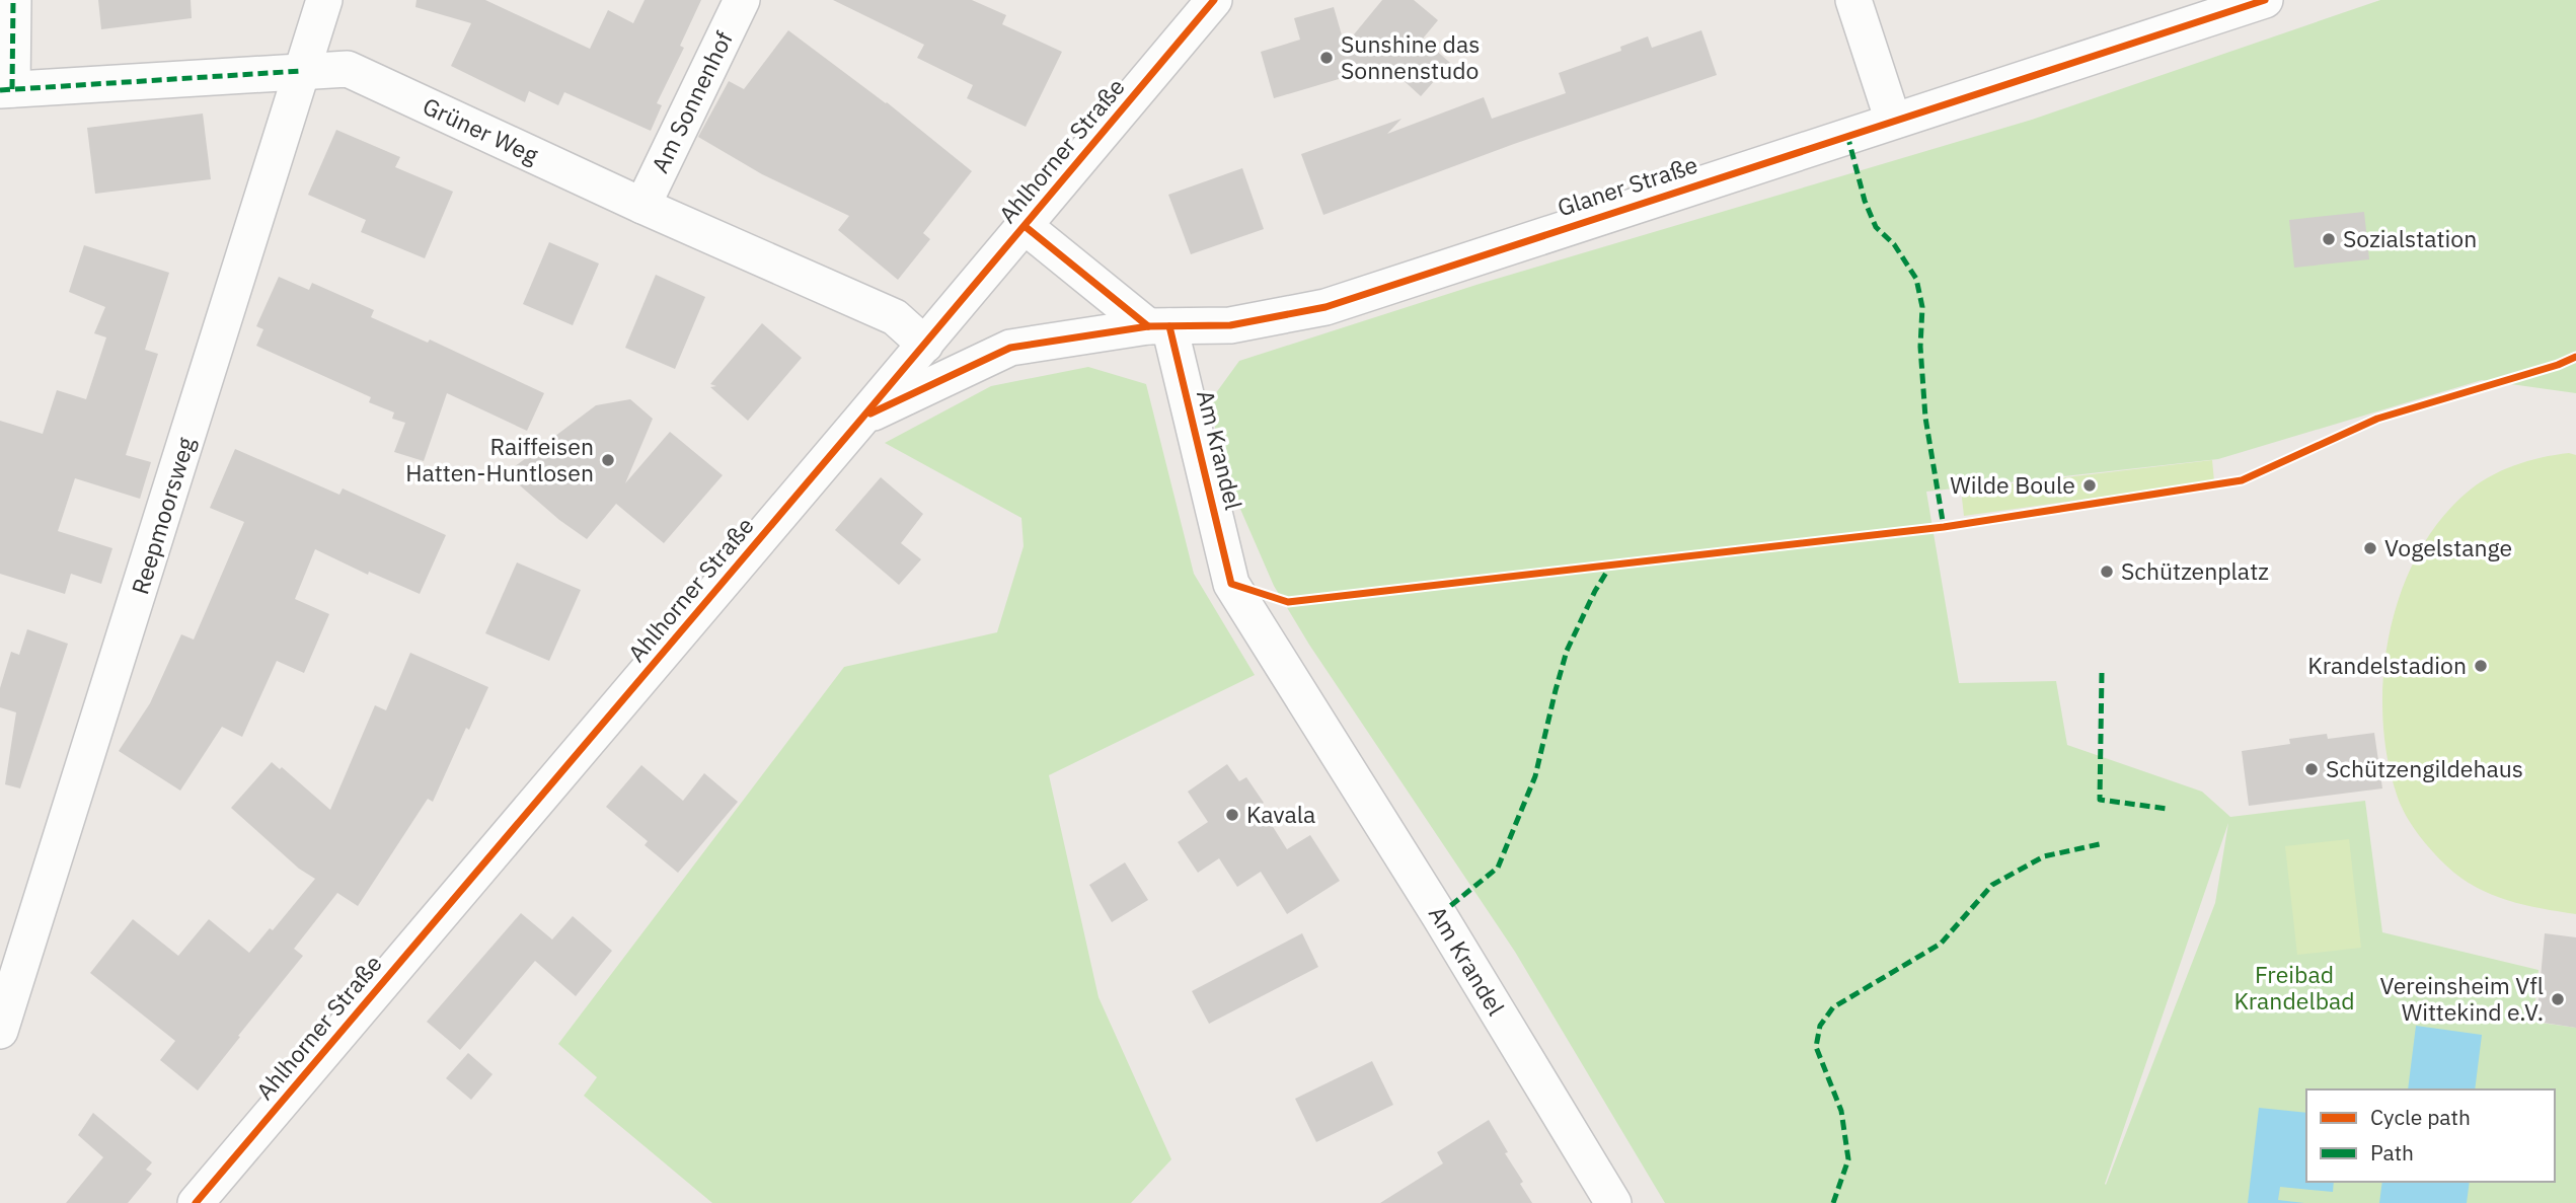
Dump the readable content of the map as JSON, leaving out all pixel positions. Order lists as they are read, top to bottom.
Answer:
{
  "streets": {
    "street": [
      "Am Sonnenhof",
      "Grüner Weg",
      "Ahlhorner Straße",
      "Glaner Straße",
      "Am Krandel",
      "Reepmoorsweg"
    ]
  },
  "crossings": [
    ["Am Sonnenhof", "Grüner Weg"],
    ["Grüner Weg", "Ahlhorner Straße"],
    ["Grüner Weg", "Reepmoorsweg"],
    ["Ahlhorner Straße", "Glaner Straße"],
    ["Glaner Straße", "Am Krandel"]
  ],
  "parks": ["Freibad Krandelbad"],
  "places": [
    "Sunshine das Sonnenstudo",
    "Sozialstation",
    "Raiffeisen Hatten-Huntlosen",
    "Wilde Boule",
    "Vogelstange",
    "Schützenplatz",
    "Krandelstadion",
    "Schützengildehaus",
    "Kavala",
    "Vereinsheim Vfl Wittekind e.V."
  ],
  "legend": ["Cycle path", "Path"]
}
